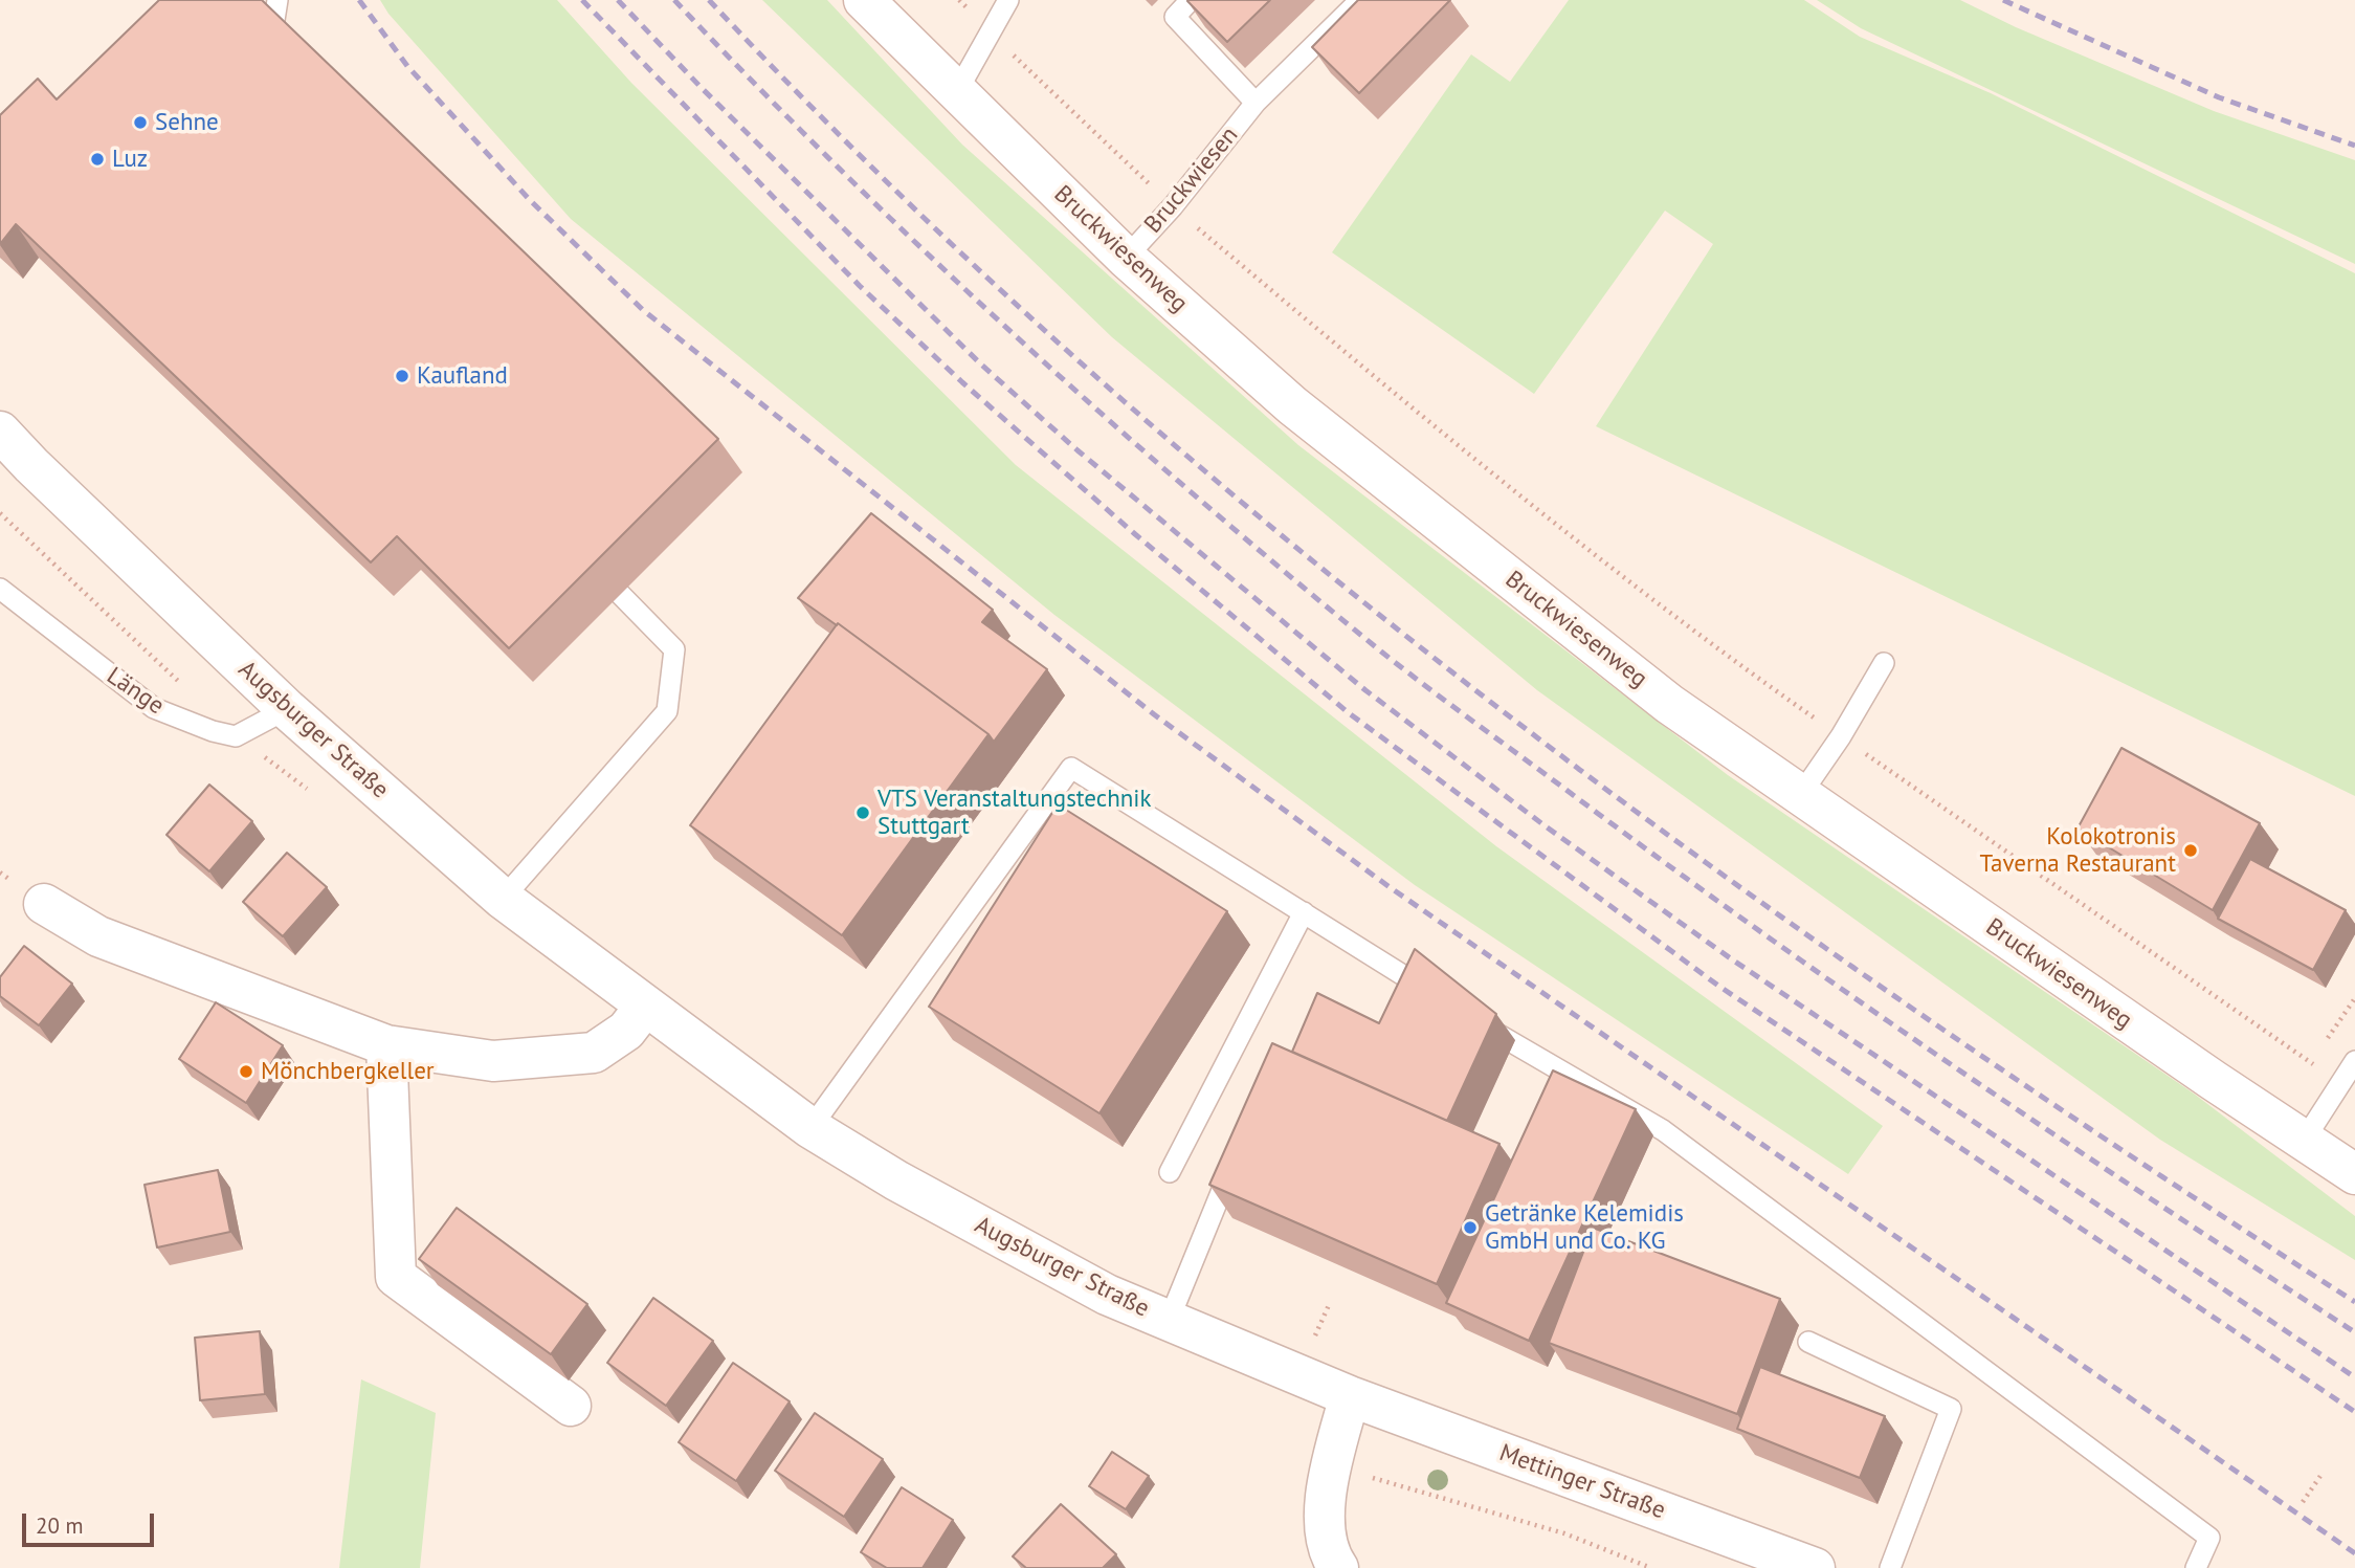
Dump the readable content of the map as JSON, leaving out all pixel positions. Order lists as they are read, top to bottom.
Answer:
{
  "streets": {
    "street": ["Bruckwiesenweg", "Augsburger Straße", "Mettinger Straße"],
    "lane": ["Bruckwiesen", "Länge"]
  },
  "crossings": [
    ["Bruckwiesen", "Bruckwiesenweg"],
    ["Länge", "Augsburger Straße"],
    ["Augsburger Straße", "Mettinger Straße"]
  ],
  "places": [
    "Sehne",
    "Luz",
    "Kaufland",
    "VTS Veranstaltungstechnik Stuttgart",
    "Kolokotronis Taverna Restaurant",
    "Mönchbergkeller",
    "Getränke Kelemidis GmbH und Co. KG"
  ],
  "scale_bar": "20 m"
}
